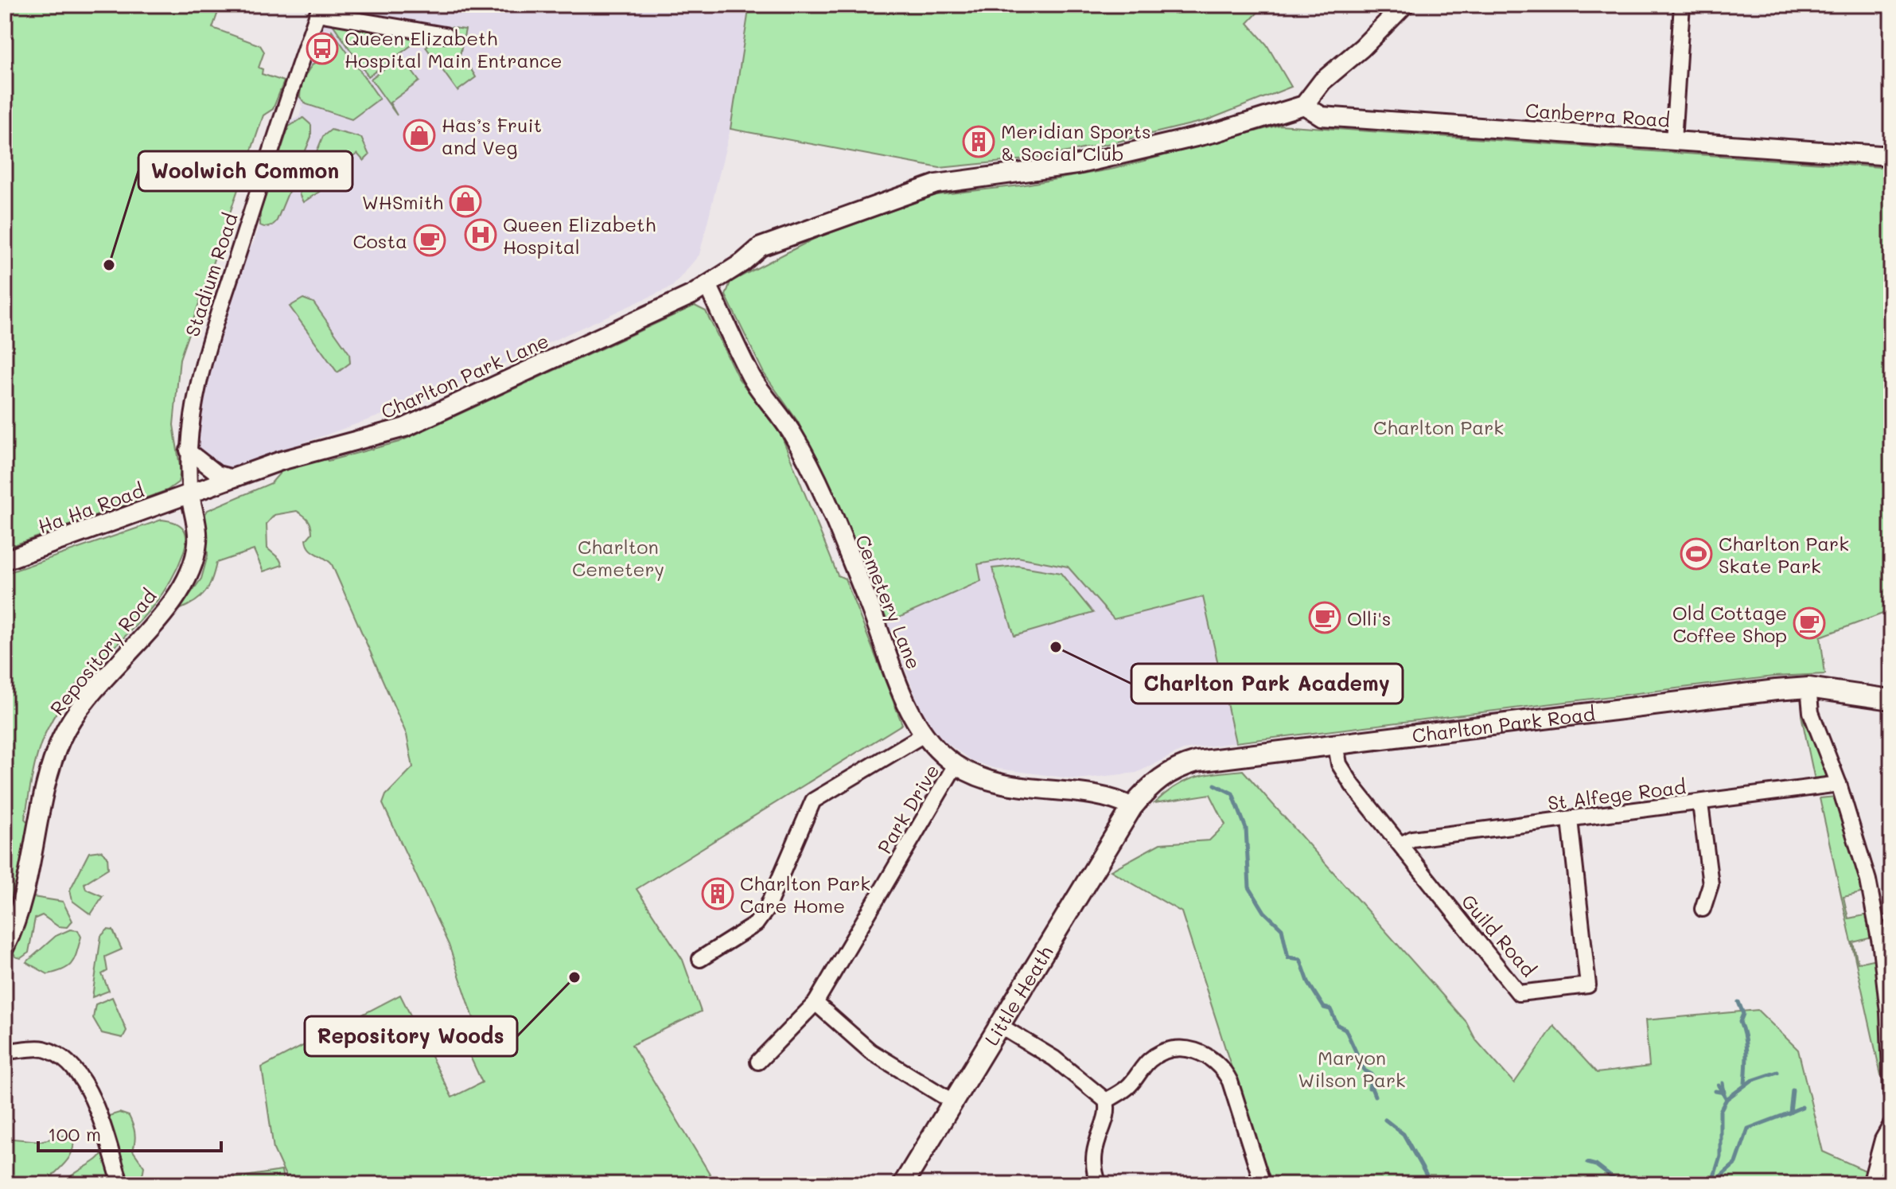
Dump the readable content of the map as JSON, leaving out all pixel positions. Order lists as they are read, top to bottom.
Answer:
{
  "streets": {
    "main road": ["Charlton Park Road", "Little Heath"],
    "street": [
      "Canberra Road",
      "Stadium Road",
      "Charlton Park Lane",
      "Ha Ha Road",
      "Cemetery Lane",
      "Repository Road",
      "St Alfege Road",
      "Park Drive",
      "Guild Road"
    ]
  },
  "crossings": [
    ["Canberra Road", "Charlton Park Lane"],
    ["Stadium Road", "Charlton Park Lane"],
    ["Stadium Road", "Ha Ha Road"],
    ["Stadium Road", "Repository Road"],
    ["Charlton Park Lane", "Ha Ha Road"],
    ["Charlton Park Lane", "Cemetery Lane"],
    ["Charlton Park Lane", "Repository Road"],
    ["Ha Ha Road", "Repository Road"],
    ["Cemetery Lane", "Charlton Park Road"],
    ["Cemetery Lane", "Park Drive"],
    ["Cemetery Lane", "Little Heath"],
    ["Charlton Park Road", "Guild Road"],
    ["Charlton Park Road", "Little Heath"],
    ["St Alfege Road", "Guild Road"]
  ],
  "parks": ["Charlton Park", "Charlton Cemetery", "Maryon Wilson Park"],
  "places": {
    "bus stop": ["Queen Elizabeth Hospital Main Entrance"],
    "shop": ["Has’s Fruit and Veg", "WHSmith"],
    "building": ["Meridian Sports & Social Club", "Charlton Park Care Home"],
    "hospital": ["Queen Elizabeth Hospital"],
    "cafe": ["Costa", "Olli's", "Old Cottage Coffee Shop"],
    "other": ["Woolwich Common", "Charlton Park Academy", "Repository Woods"],
    "sports": ["Charlton Park Skate Park"]
  },
  "scale_bar": "100 m"
}
